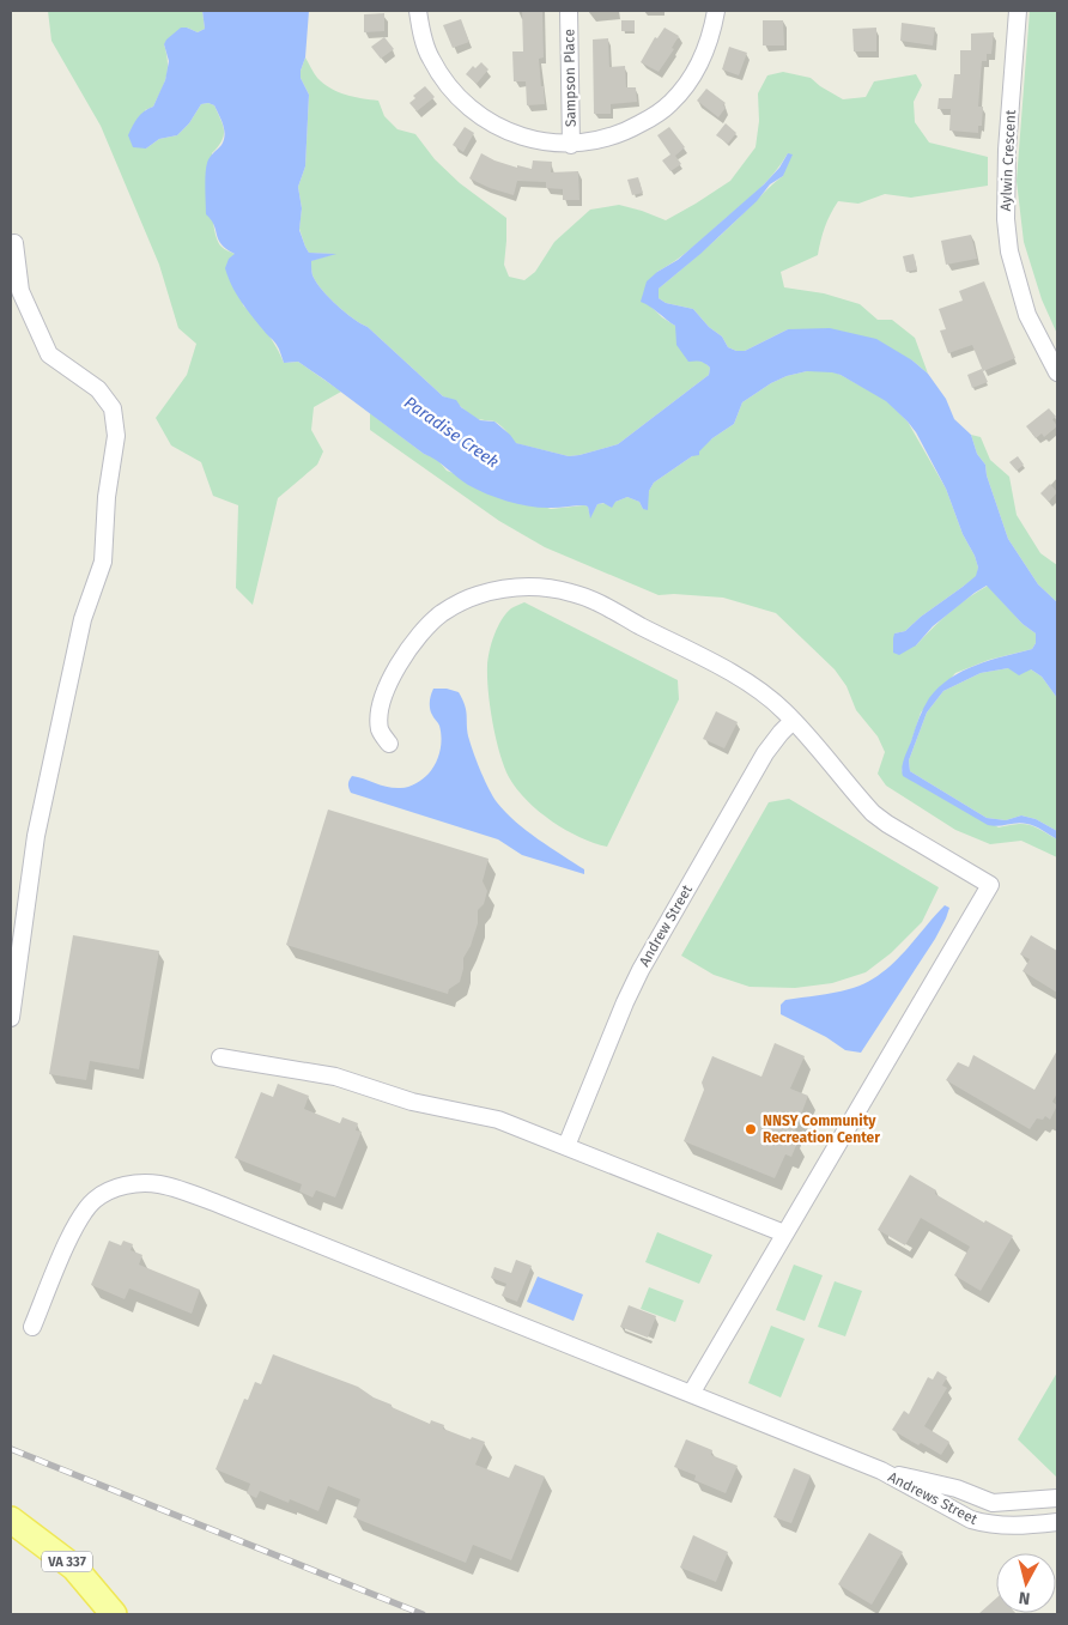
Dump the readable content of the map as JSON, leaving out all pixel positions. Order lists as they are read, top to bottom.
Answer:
{
  "streets": {
    "main road": ["VA 337"],
    "street": [
      "Sampson Place",
      "Aylwin Crescent",
      "Andrew Street",
      "Andrews Street"
    ]
  },
  "water": ["Paradise Creek"],
  "places": ["NNSY Community Recreation Center"],
  "north": "bottom"
}
